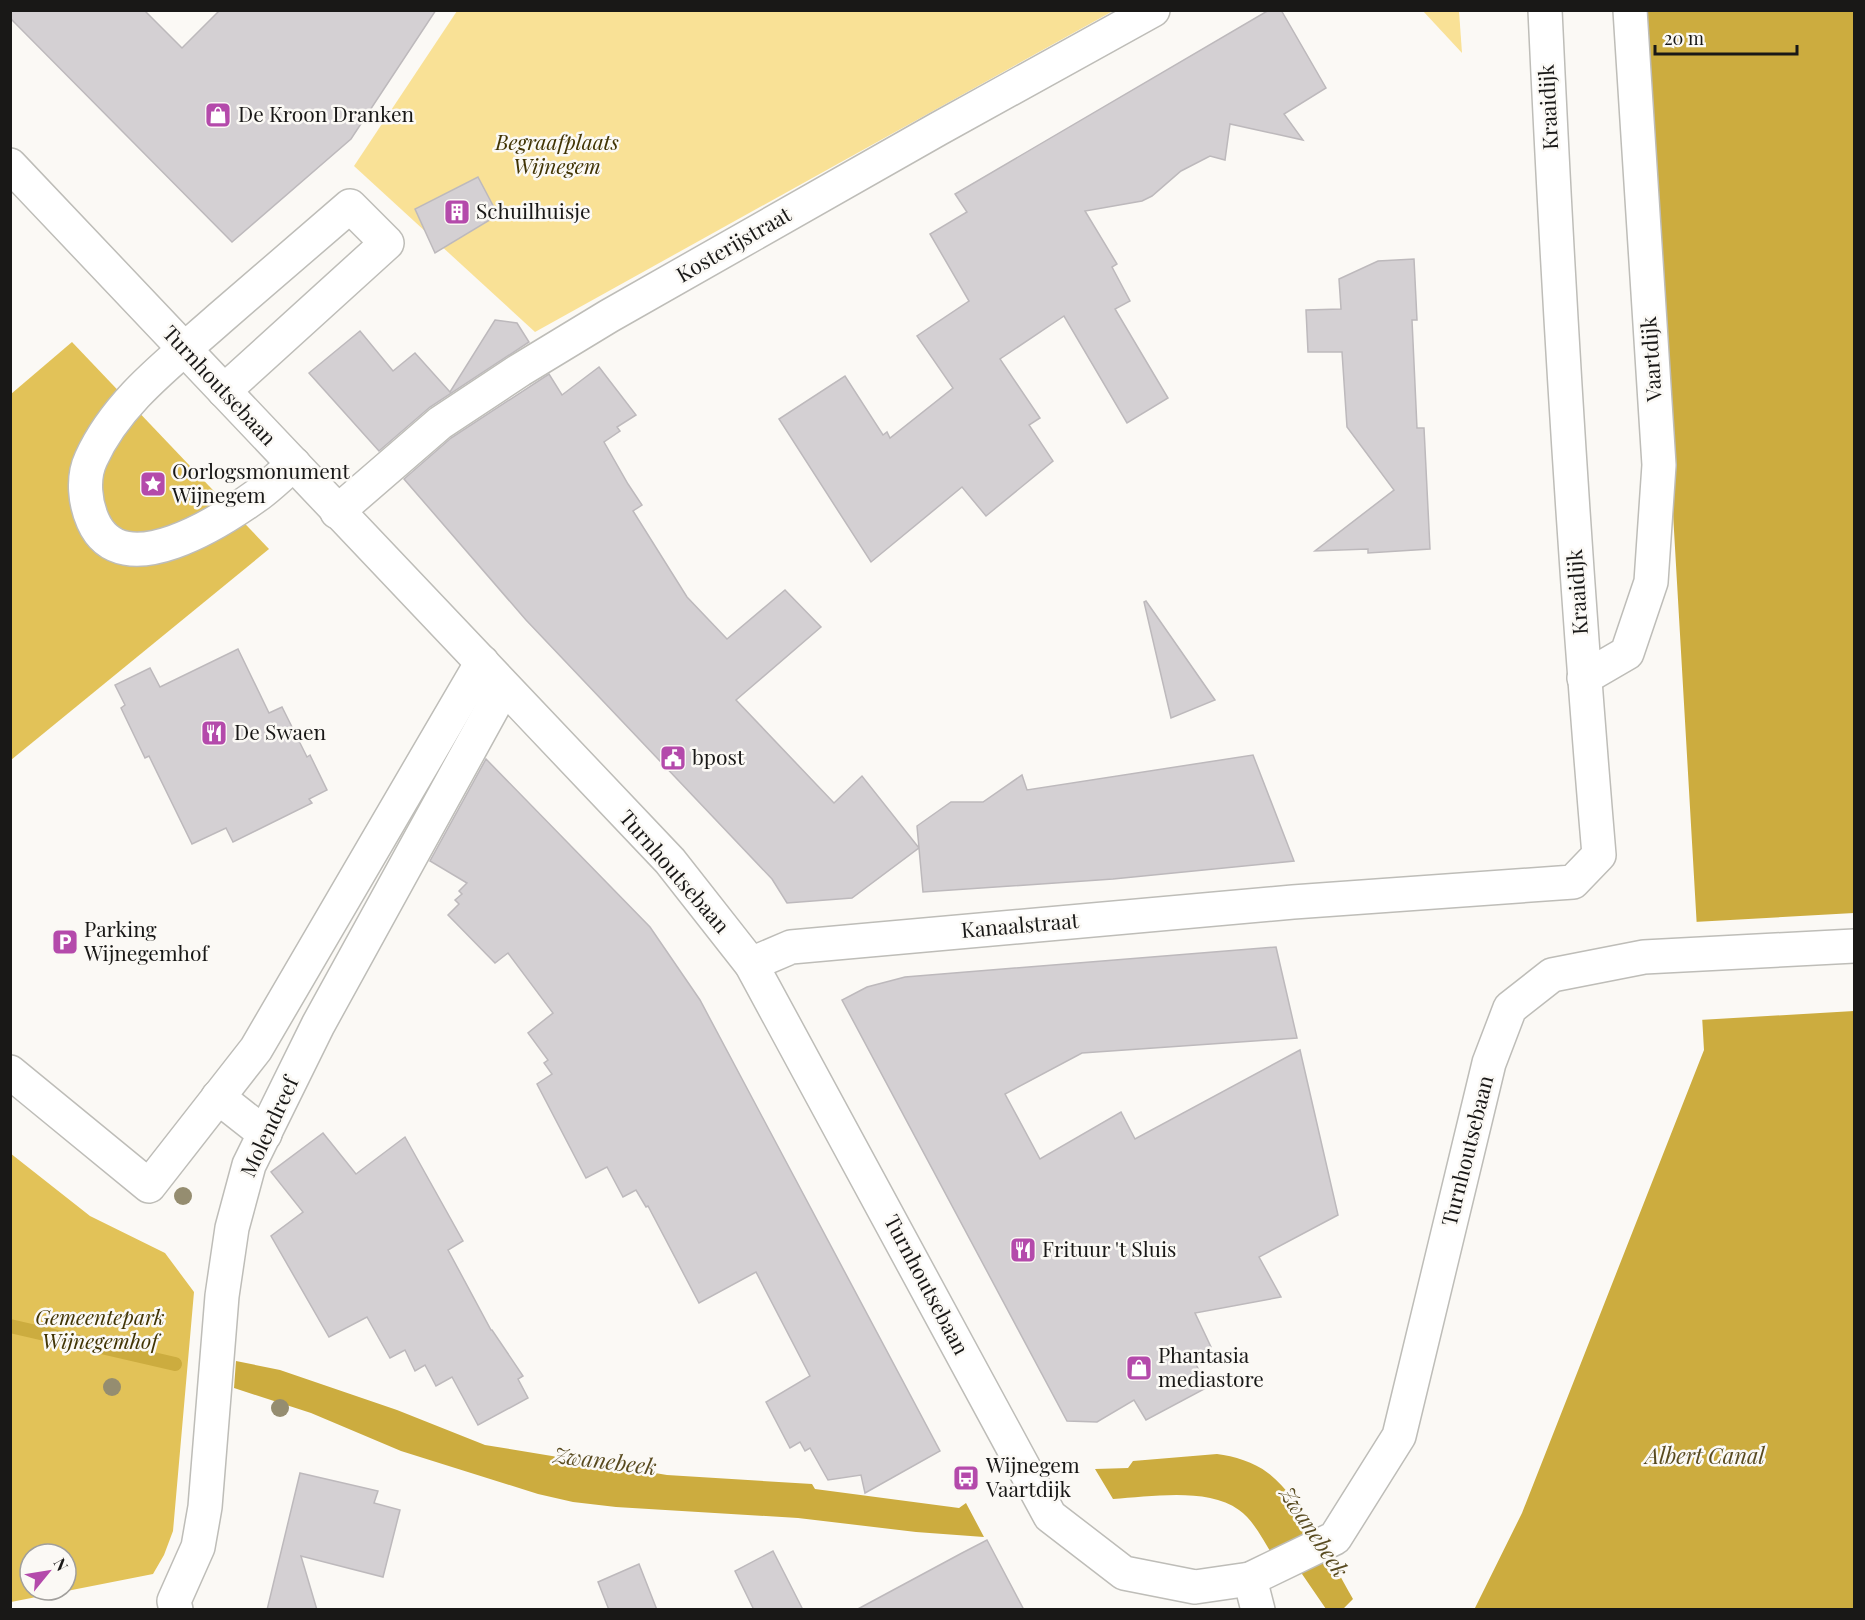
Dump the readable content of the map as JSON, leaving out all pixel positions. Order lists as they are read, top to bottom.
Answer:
{
  "streets": {
    "street": [
      "Kraaidijk",
      "Kosterijstraat",
      "Vaartdijk",
      "Turnhoutsebaan",
      "Kanaalstraat",
      "Molendreef"
    ]
  },
  "crossings": [
    ["Kraaidijk", "Vaartdijk"],
    ["Kraaidijk", "Kanaalstraat"],
    ["Kosterijstraat", "Turnhoutsebaan"],
    ["Turnhoutsebaan", "Kanaalstraat"],
    ["Turnhoutsebaan", "Molendreef"]
  ],
  "water": ["Albert Canal", "Zwanebeek"],
  "parks": ["Begraafplaats Wijnegem", "Gemeentepark Wijnegemhof"],
  "places": {
    "shop": ["De Kroon Dranken", "Phantasia mediastore"],
    "building": ["Schuilhuisje"],
    "place": ["Oorlogsmonument Wijnegem"],
    "restaurant": ["De Swaen", "Frituur 't Sluis"],
    "public building": ["bpost"],
    "parking": ["Parking Wijnegemhof"],
    "bus stop": ["Wijnegem Vaartdijk"]
  },
  "scale_bar": "20 m",
  "north": "top right"
}
